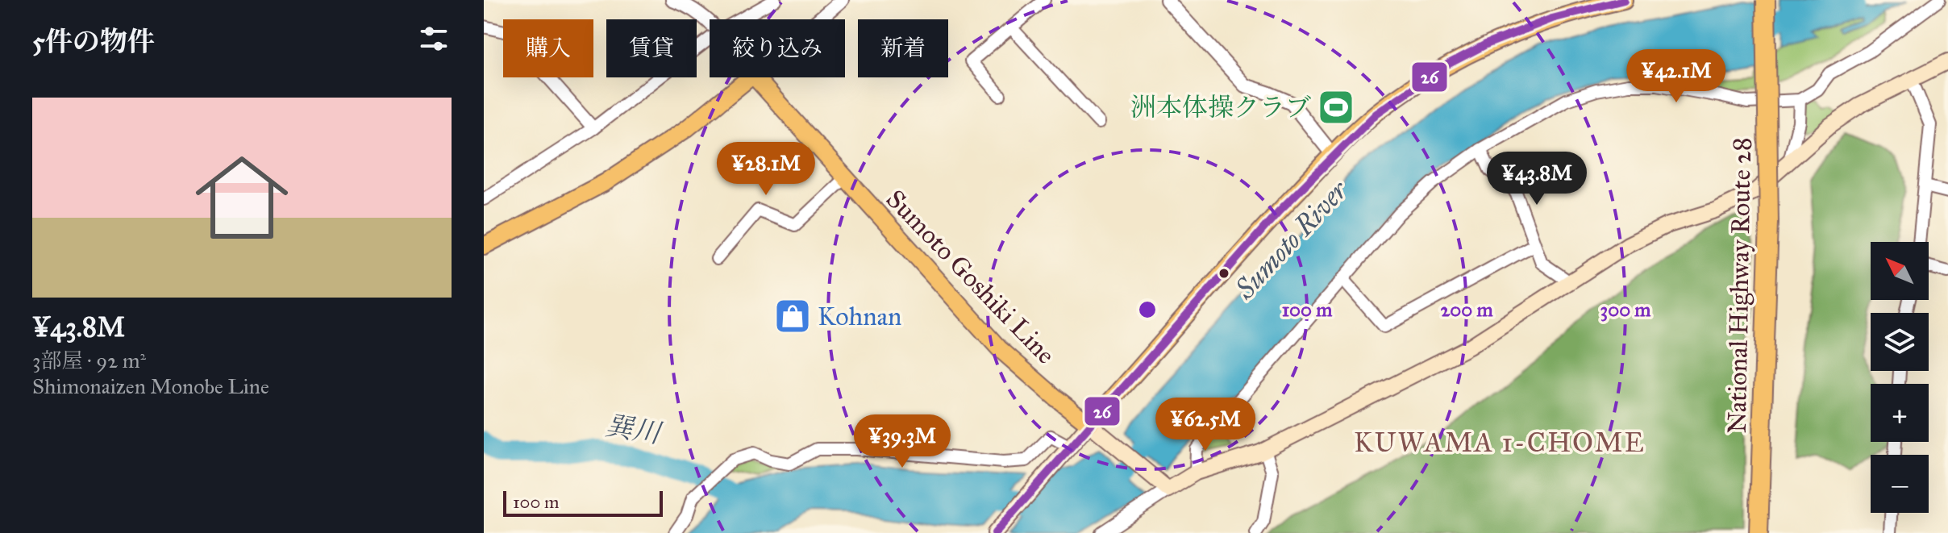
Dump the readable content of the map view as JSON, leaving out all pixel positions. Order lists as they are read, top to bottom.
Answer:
{
  "streets": {
    "highway": ["National Highway Route 28"],
    "main road": ["Sumoto Goshiki Line"]
  },
  "districts": ["KUWAMA 1-CHOME"],
  "water": ["Sumoto River", "巽川"],
  "places": {
    "sports": ["洲本体操クラブ"],
    "shop": ["Kohnan"]
  },
  "lines": ["transit line 26"],
  "scale_bar": "100 m",
  "north": "top left",
  "page": {
    "heading": "5件の物件",
    "chip": [
      "購入",
      "賃貸",
      "絞り込み",
      "新着"
    ],
    "price": [
      "¥42.1M",
      "¥28.1M",
      "¥43.8M",
      "¥62.5M",
      "¥39.3M"
    ],
    "list": [
      {
        "name": "¥43.8M",
        "note": "3部屋 · 92 m² · Shimonaizen Monobe Line"
      }
    ],
    "map_buttons": ["+", "−"],
    "scale": "100 m"
  },
  "rings": ["100 m", "200 m", "300 m"]
}
